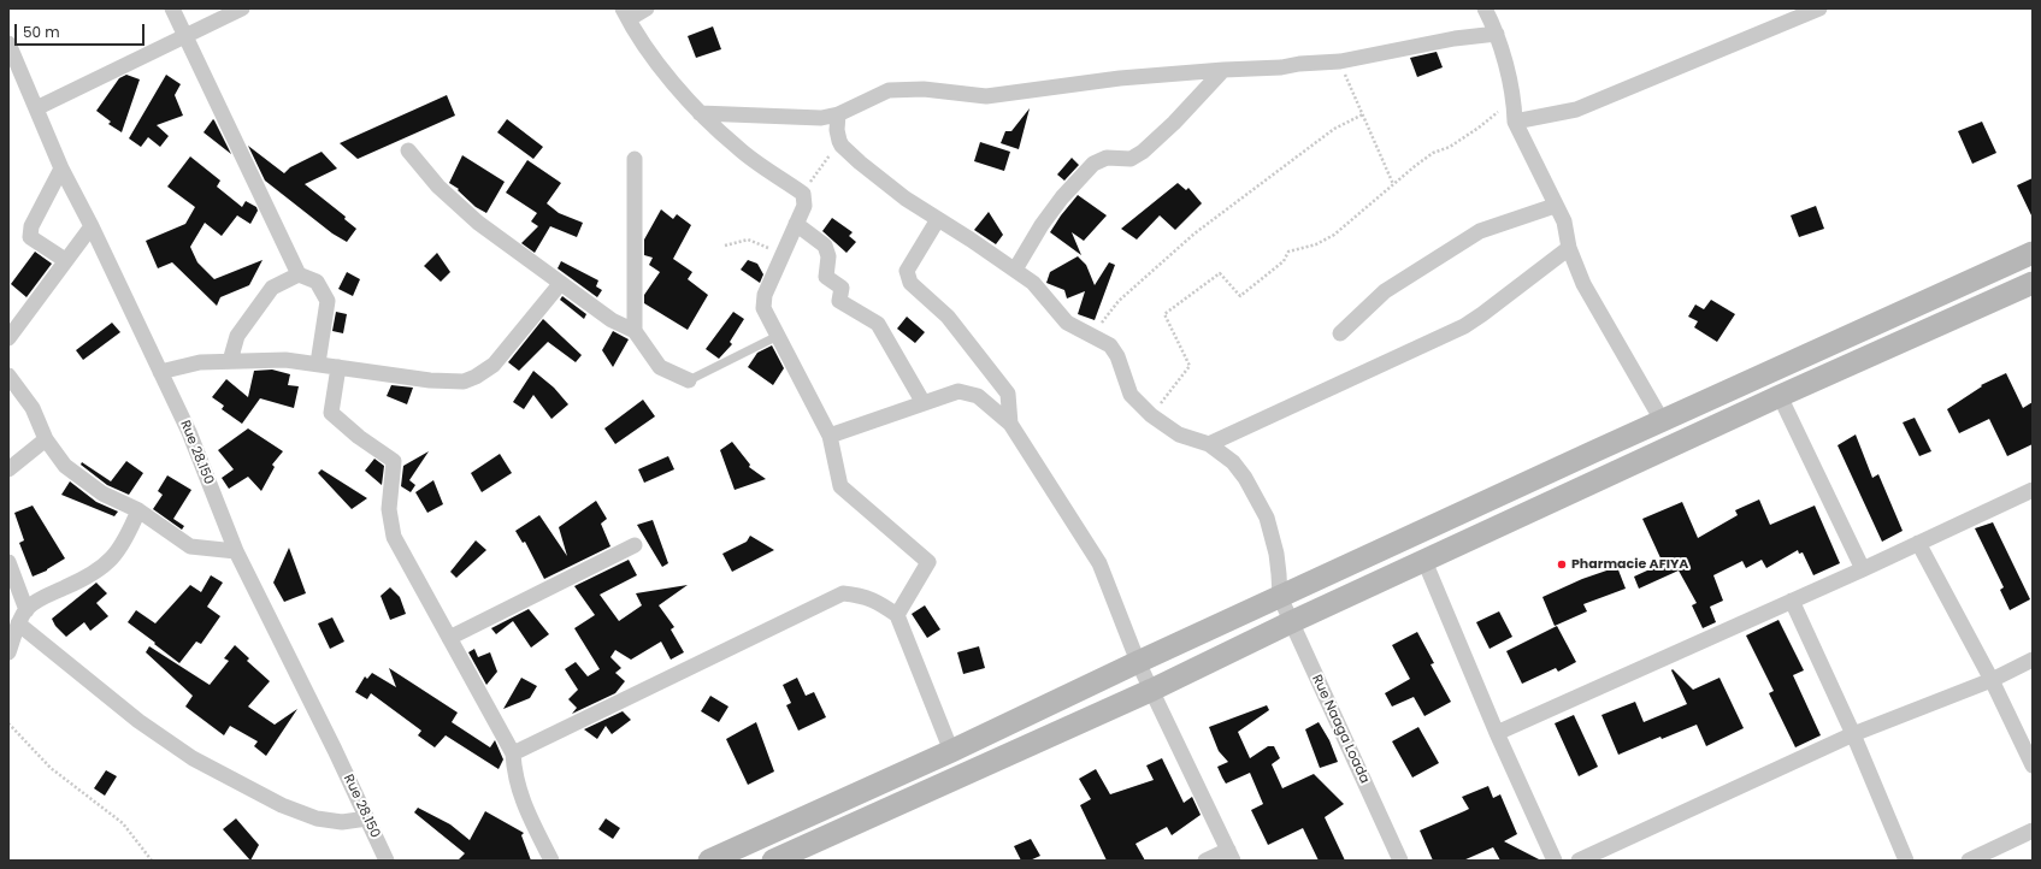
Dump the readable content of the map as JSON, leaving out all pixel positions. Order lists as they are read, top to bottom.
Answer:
{
  "streets": {
    "street": ["Rue 28.150", "Rue Naaga Loada"]
  },
  "places": ["Pharmacie AFIYA"],
  "scale_bar": "50 m"
}
